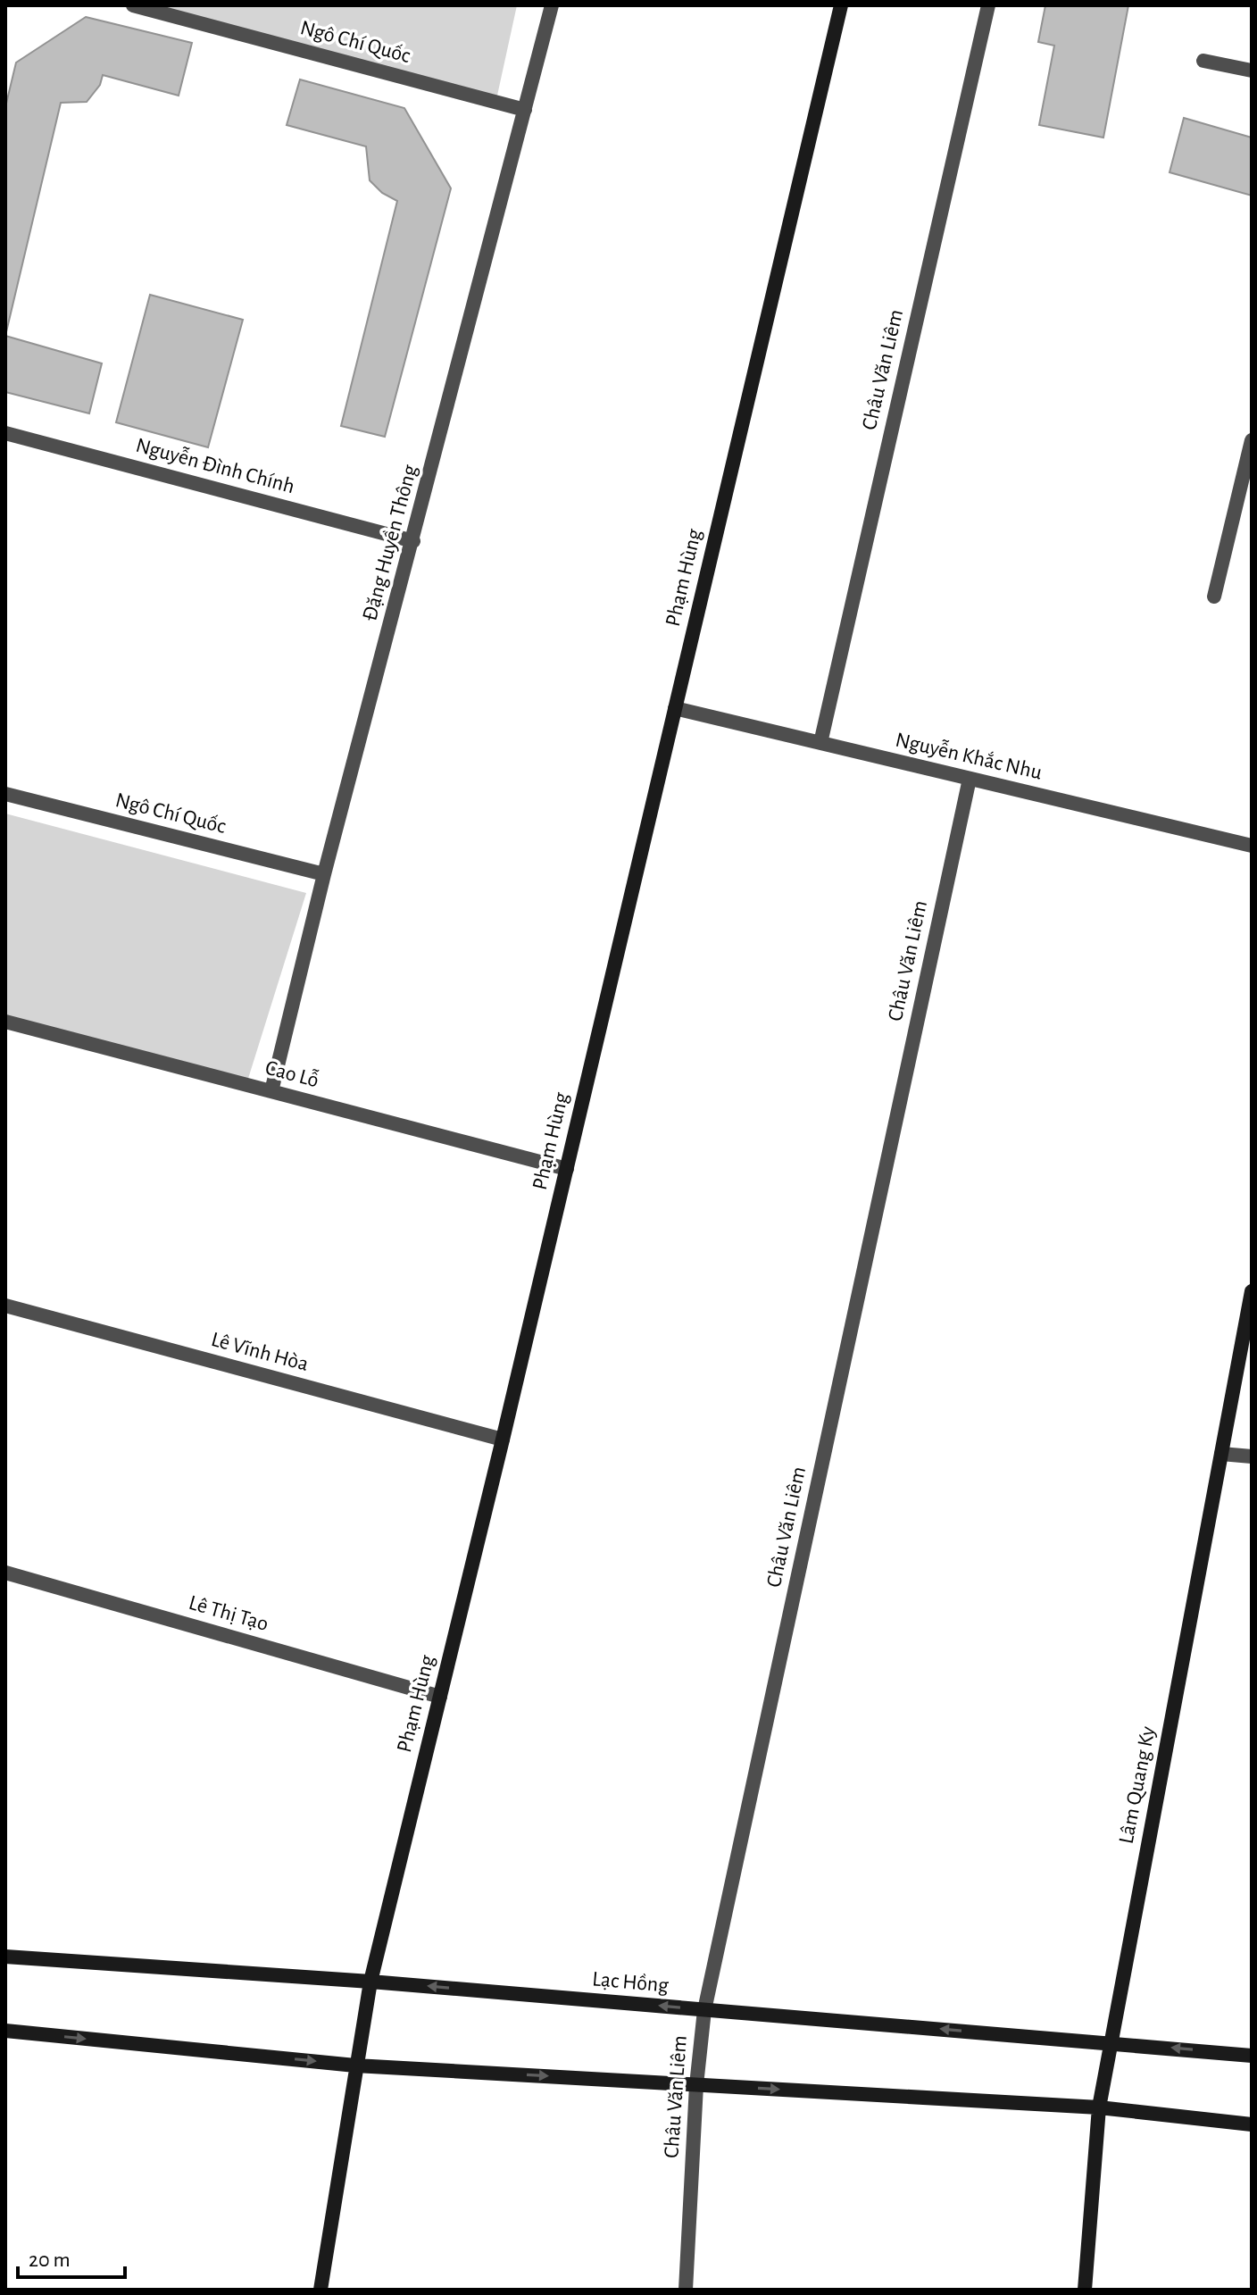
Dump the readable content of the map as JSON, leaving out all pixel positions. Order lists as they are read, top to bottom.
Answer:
{
  "streets": {
    "street": [
      "Ngô Chí Quốc",
      "Châu Văn Liêm",
      "Nguyễn Đình Chính",
      "Đặng Huyền Thông",
      "Phạm Hùng",
      "Nguyễn Khắc Nhu",
      "Cao Lỗ",
      "Lê Vĩnh Hòa",
      "Lê Thị Tạo",
      "Lâm Quang Ky",
      "Lạc Hồng"
    ]
  },
  "crossings": [
    ["Ngô Chí Quốc", "Đặng Huyền Thông"],
    ["Châu Văn Liêm", "Nguyễn Khắc Nhu"],
    ["Châu Văn Liêm", "Lạc Hồng"],
    ["Nguyễn Đình Chính", "Đặng Huyền Thông"],
    ["Đặng Huyền Thông", "Cao Lỗ"],
    ["Phạm Hùng", "Nguyễn Khắc Nhu"],
    ["Phạm Hùng", "Cao Lỗ"],
    ["Phạm Hùng", "Lê Vĩnh Hòa"],
    ["Phạm Hùng", "Lê Thị Tạo"],
    ["Phạm Hùng", "Lạc Hồng"],
    ["Lâm Quang Ky", "Lạc Hồng"]
  ],
  "scale_bar": "20 m"
}
